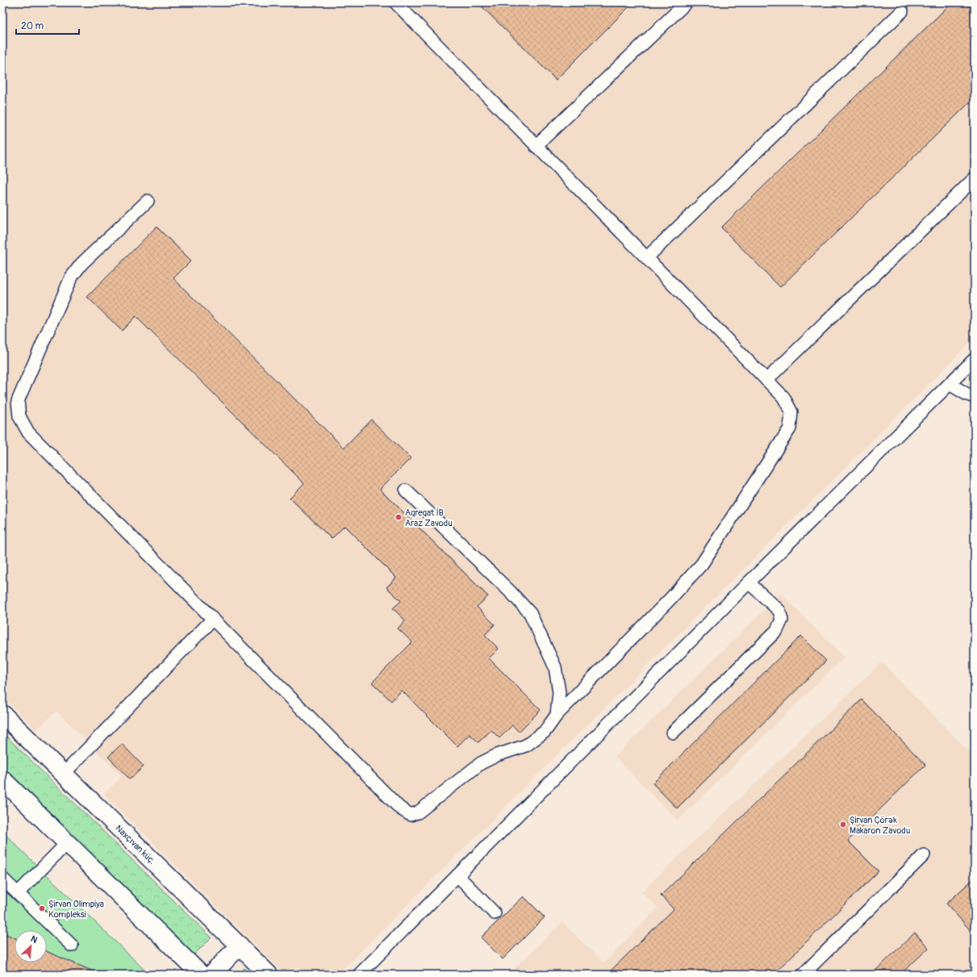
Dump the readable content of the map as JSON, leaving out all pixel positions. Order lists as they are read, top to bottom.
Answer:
{
  "streets": {
    "street": ["Naxçıvan küç."]
  },
  "places": ["Aqreqat İB Araz Zavodu", "Şirvan Çörək Makaron Zavodu", "Şirvan Olimpiya Kompleksi"],
  "scale_bar": "20 m",
  "north": "top right"
}
